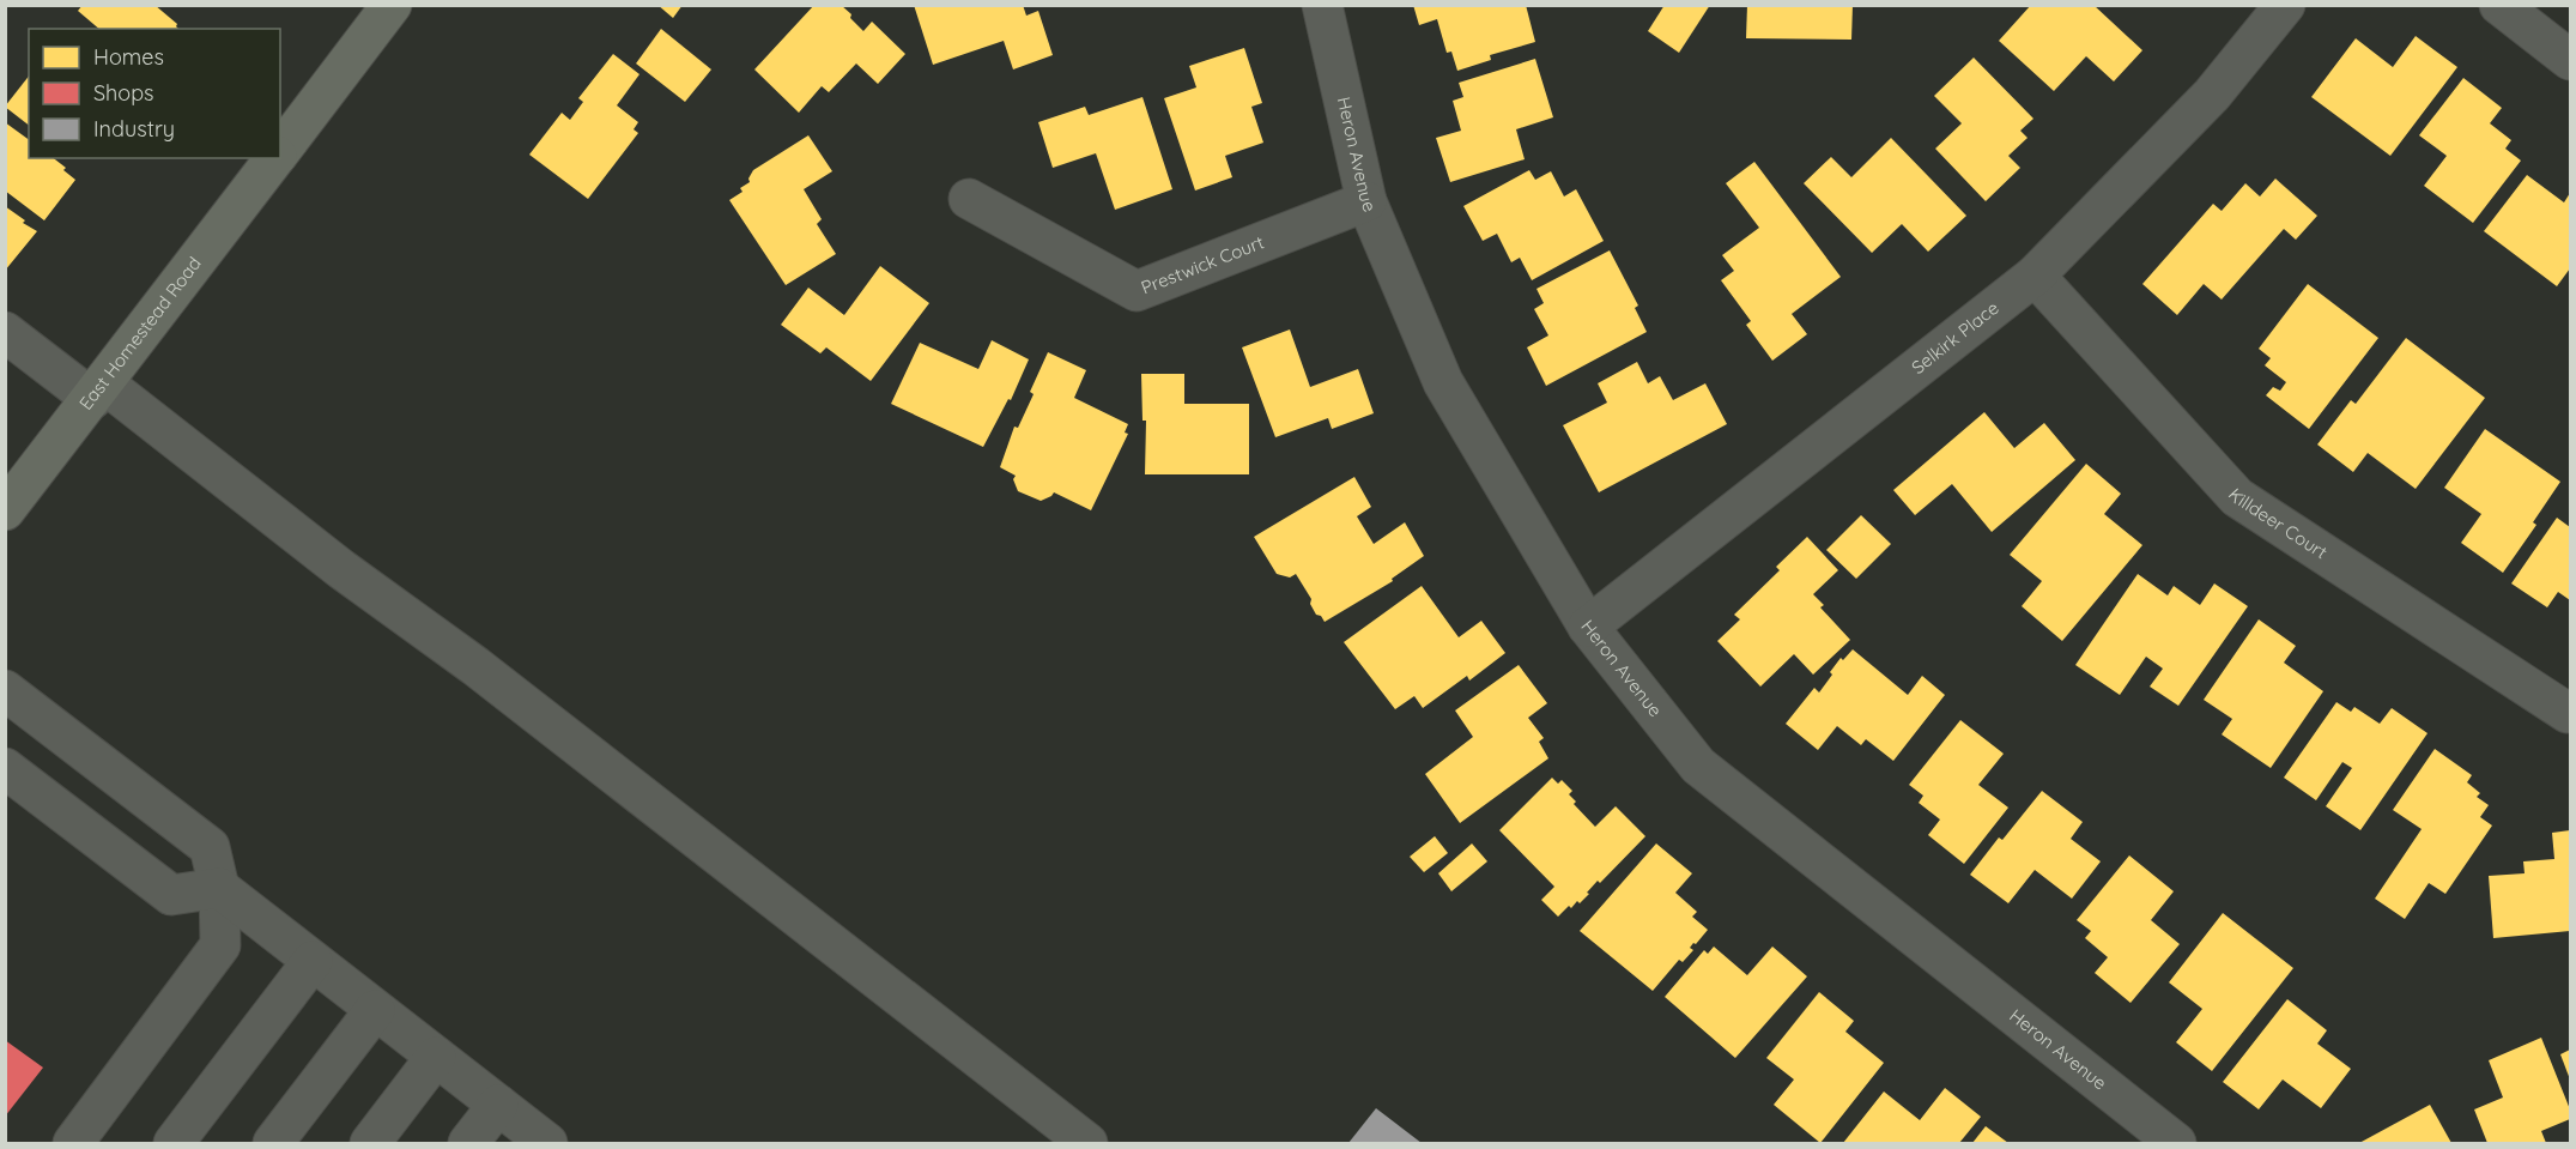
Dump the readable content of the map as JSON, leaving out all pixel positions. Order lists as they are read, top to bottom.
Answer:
{
  "streets": {
    "main road": ["East Homestead Road"],
    "street": [
      "Heron Avenue",
      "Prestwick Court",
      "Selkirk Place",
      "Killdeer Court"
    ]
  },
  "crossings": [
    ["Heron Avenue", "Prestwick Court"],
    ["Heron Avenue", "Selkirk Place"],
    ["Selkirk Place", "Killdeer Court"]
  ],
  "legend": ["Homes", "Shops", "Industry"]
}
